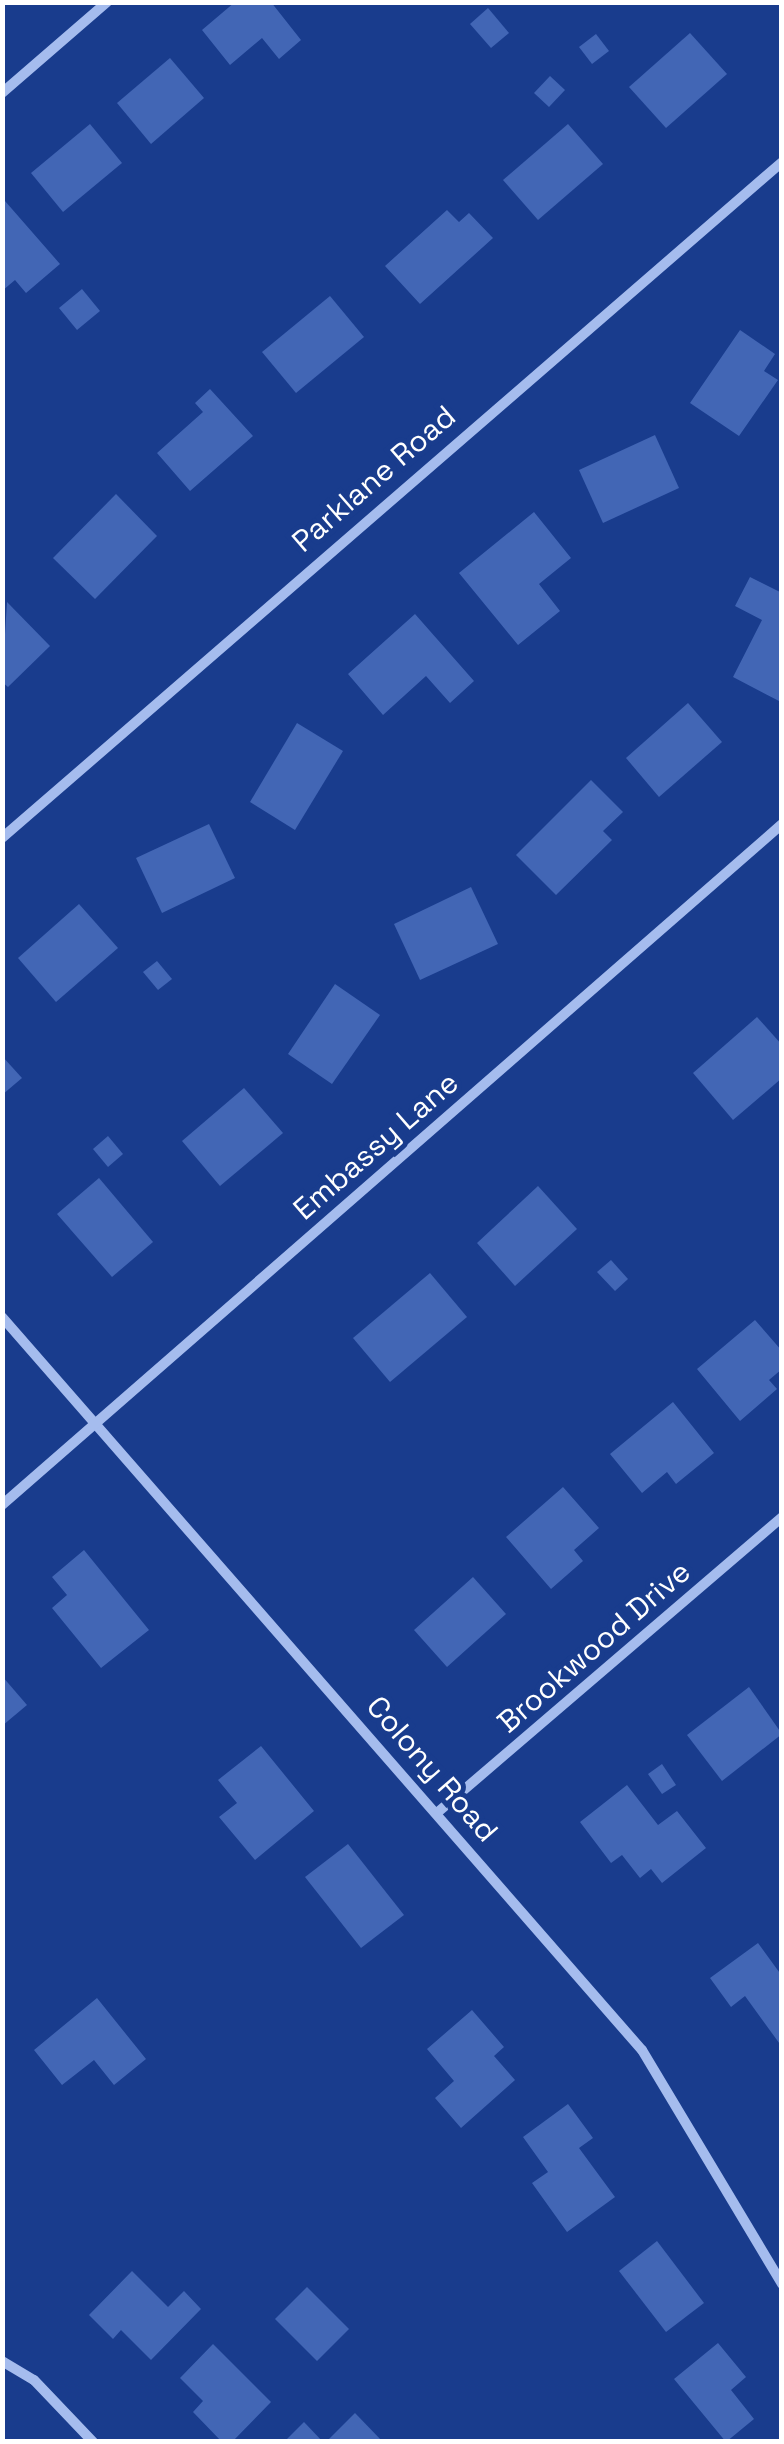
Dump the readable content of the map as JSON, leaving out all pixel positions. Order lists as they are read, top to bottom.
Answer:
{
  "streets": {
    "street": [
      "Parklane Road",
      "Embassy Lane",
      "Brookwood Drive",
      "Colony Road"
    ]
  },
  "crossings": [
    ["Embassy Lane", "Colony Road"],
    ["Brookwood Drive", "Colony Road"]
  ]
}
